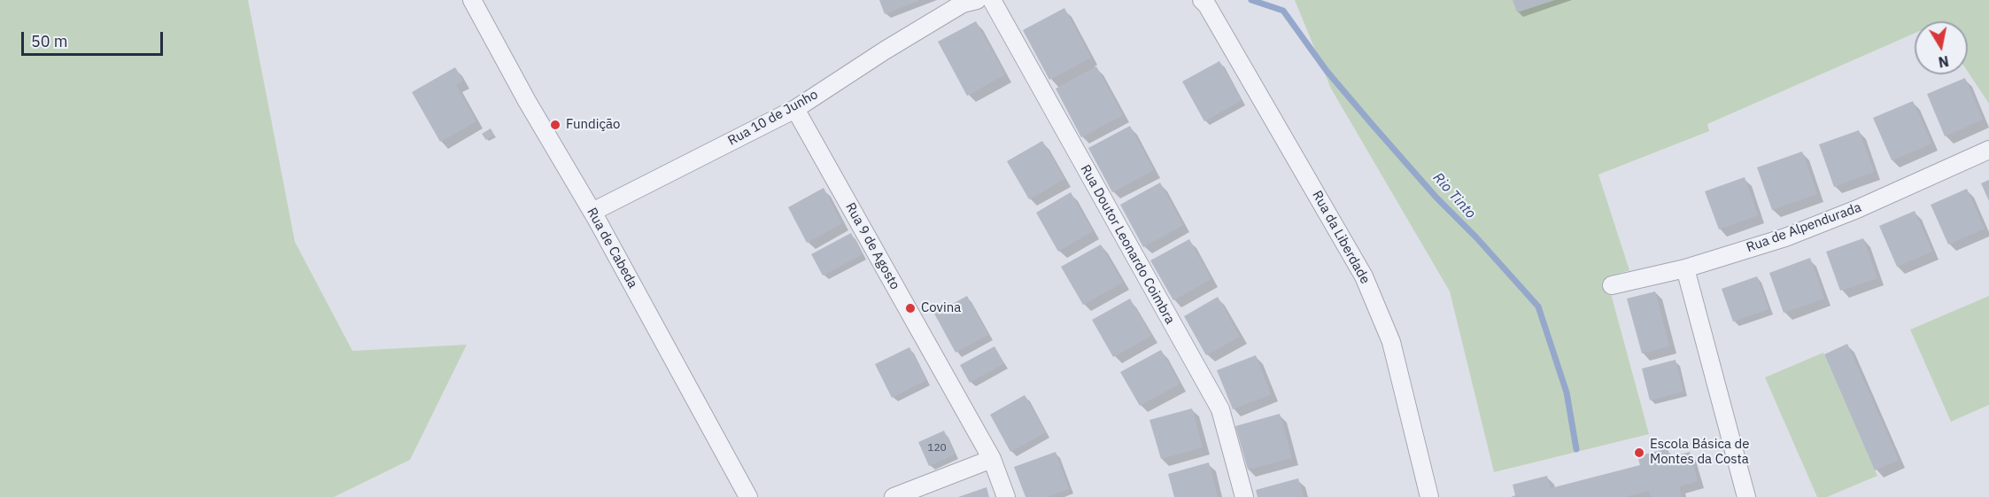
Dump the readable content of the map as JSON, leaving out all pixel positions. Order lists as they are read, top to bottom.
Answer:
{
  "streets": {
    "street": [
      "Rua 10 de Junho",
      "Rua de Alpendurada",
      "Rua da Liberdade",
      "Rua Doutor Leonardo Coimbra",
      "Rua 9 de Agosto",
      "Rua de Cabeda"
    ]
  },
  "crossings": [
    ["Rua 10 de Junho", "Rua 9 de Agosto"],
    ["Rua 10 de Junho", "Rua de Cabeda"]
  ],
  "water": ["Rio Tinto"],
  "places": ["Fundição", "Covina", "Escola Básica de Montes da Costa"],
  "house_numbers": ["120"],
  "scale_bar": "50 m",
  "north": "bottom"
}
